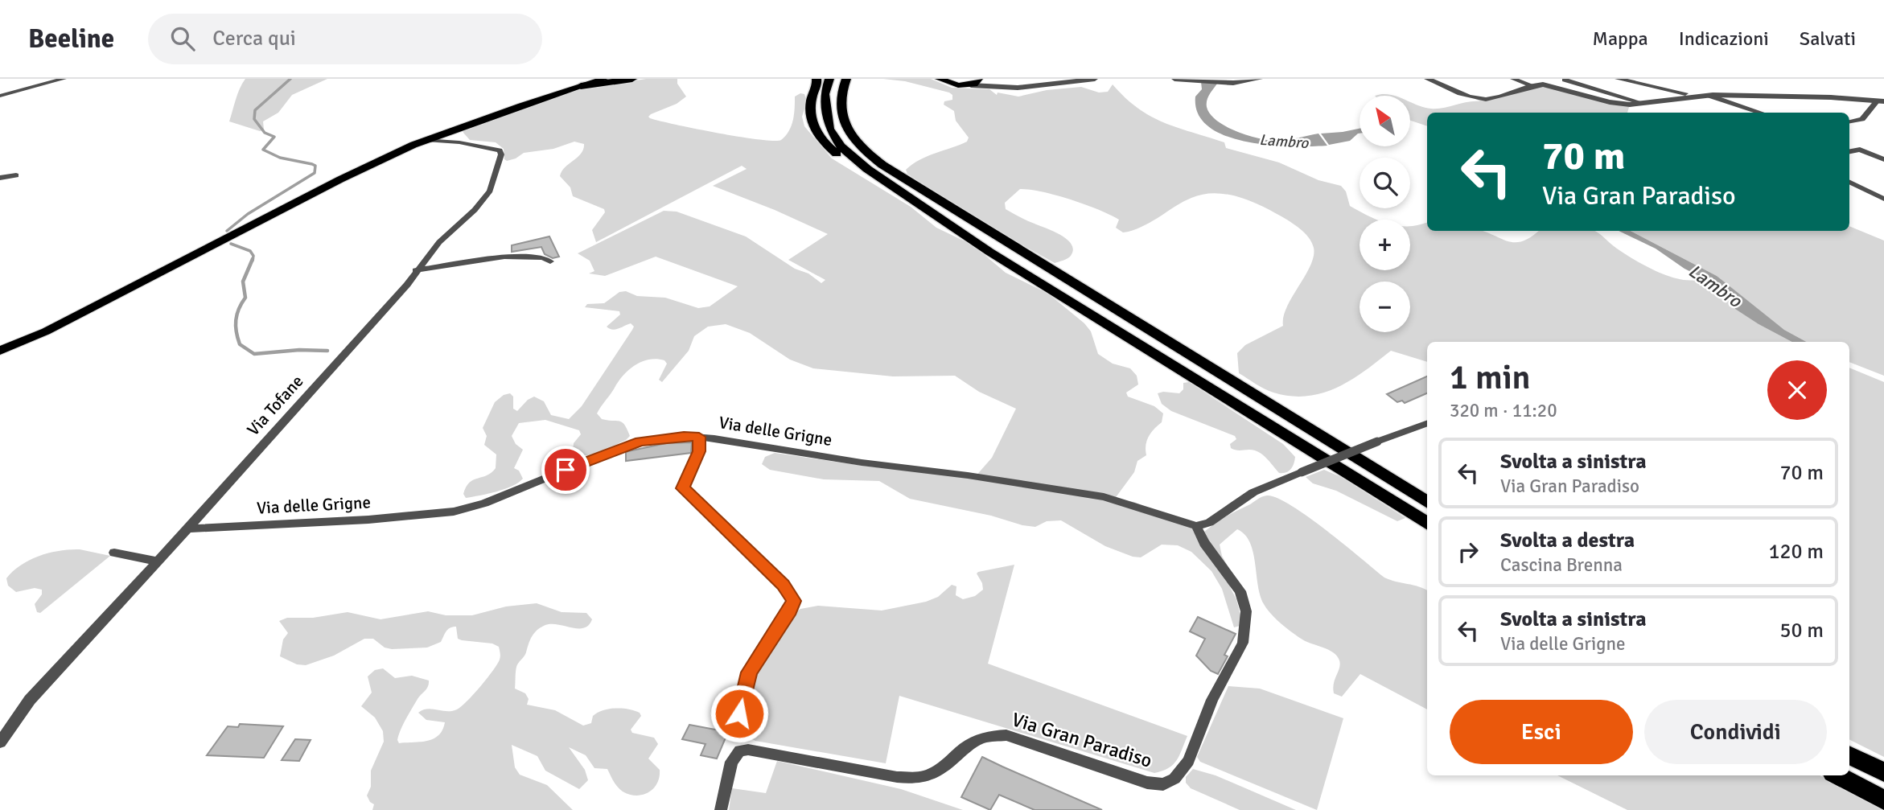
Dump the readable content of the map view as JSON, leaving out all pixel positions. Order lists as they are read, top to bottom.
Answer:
{
  "streets": {
    "street": ["Via Tofane", "Via delle Grigne", "Via Gran Paradiso"]
  },
  "crossings": [
    ["Via Tofane", "Via delle Grigne"],
    ["Via delle Grigne", "Via Gran Paradiso"]
  ],
  "water": ["Lambro"],
  "north": "top left",
  "page": {
    "header": "Beeline",
    "search": "Cerca qui",
    "nav": ["Mappa", "Indicazioni", "Salvati"],
    "map_buttons": ["+", "−"],
    "turn": ["70 m", "Via Gran Paradiso"],
    "heading": ["1 min", "320 m · 11:20"],
    "list": [
      {
        "name": "Svolta a sinistra",
        "note": "Via Gran Paradiso",
        "value": "70 m"
      },
      {
        "name": "Svolta a destra",
        "note": "Cascina Brenna",
        "value": "120 m"
      },
      {
        "name": "Svolta a sinistra",
        "note": "Via delle Grigne",
        "value": "50 m"
      }
    ],
    "buttons": ["Esci", "Condividi"]
  }
}
